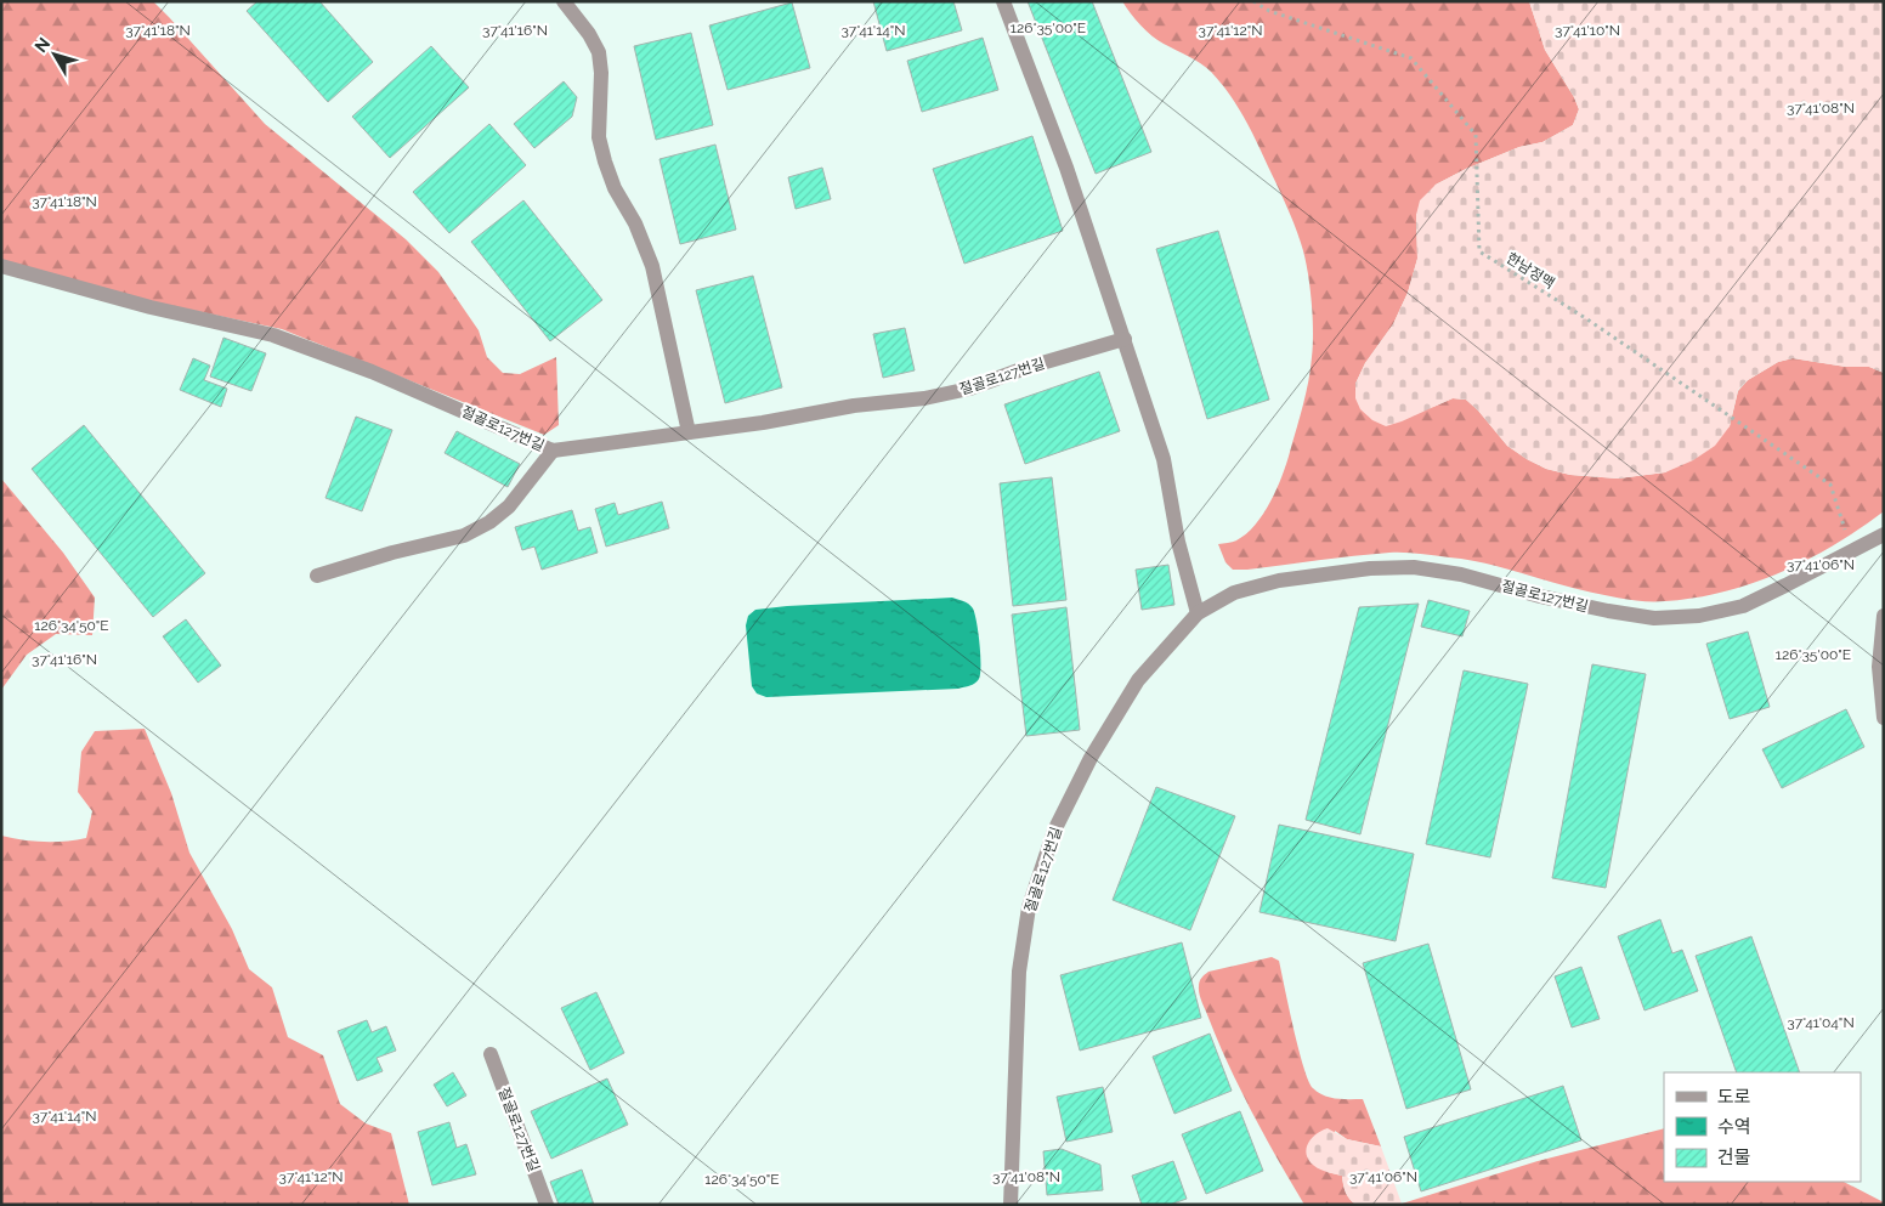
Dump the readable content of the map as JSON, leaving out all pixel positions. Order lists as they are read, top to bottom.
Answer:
{
  "streets": {
    "street": ["절골로127번길"],
    "path": ["한남정맥"]
  },
  "crossings": [
    ["한남정맥", "절골로127번길"]
  ],
  "legend": ["도로", "수역", "건물"],
  "north": "top left",
  "coordinates": [
    "126°35'00\"E",
    "37°41'18\"N",
    "37°41'16\"N",
    "37°41'14\"N",
    "37°41'12\"N",
    "37°41'10\"N",
    "37°41'08\"N",
    "37°41'06\"N",
    "126°34'50\"E",
    "37°41'04\"N"
  ]
}
